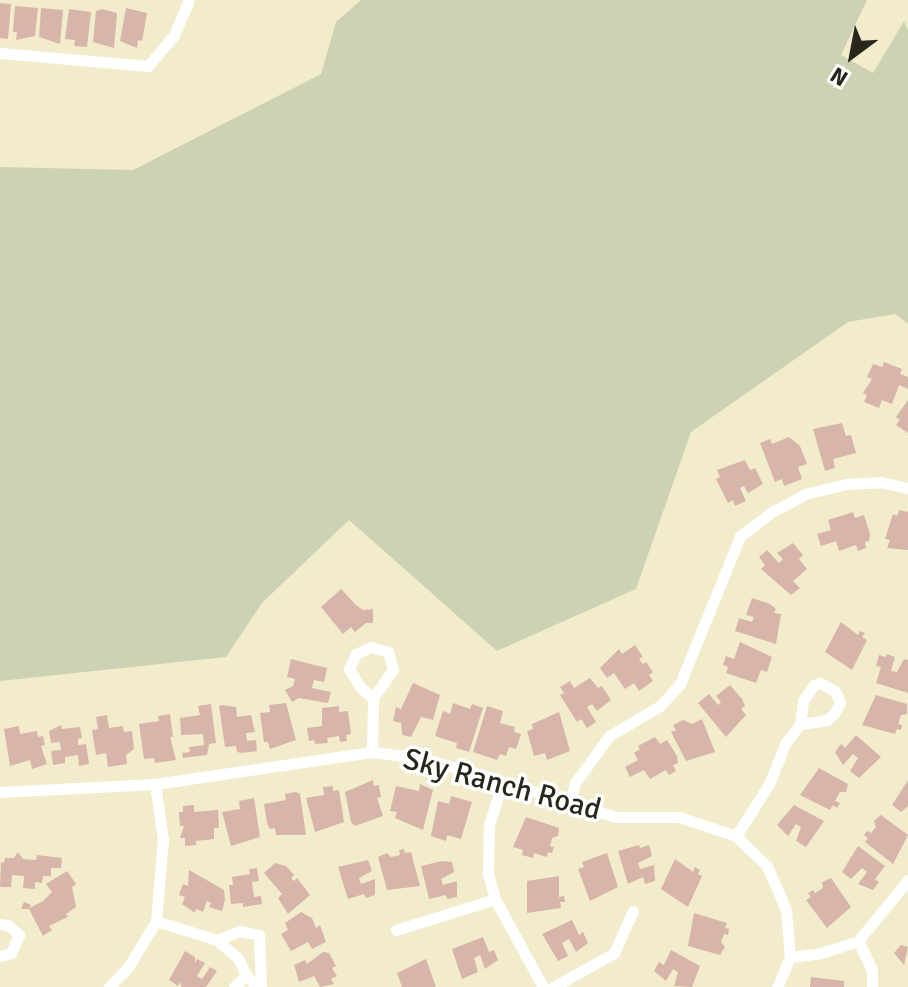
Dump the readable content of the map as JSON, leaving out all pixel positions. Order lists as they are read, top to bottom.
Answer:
{
  "streets": {
    "street": ["Sky Ranch Road"]
  },
  "north": "bottom left"
}
